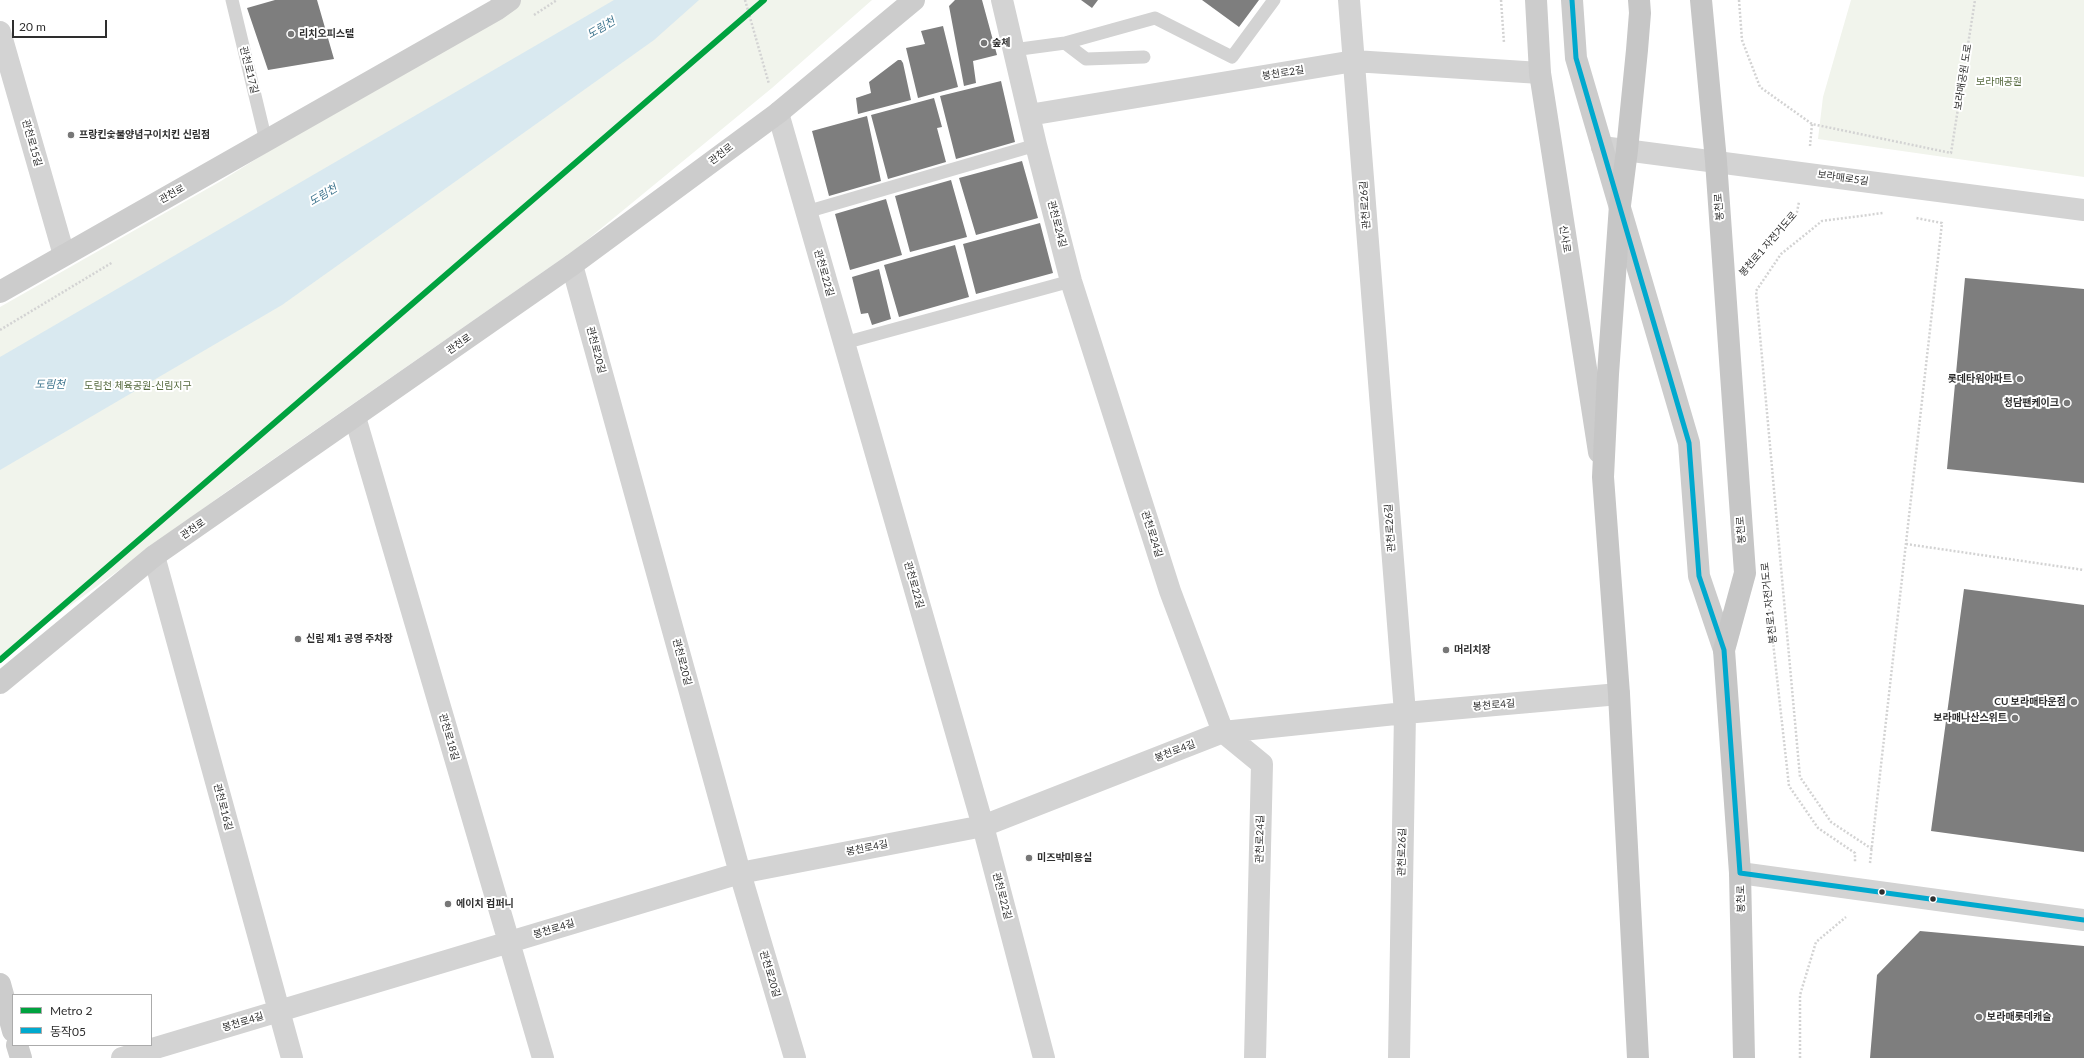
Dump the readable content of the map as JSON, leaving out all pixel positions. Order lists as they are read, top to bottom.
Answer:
{
  "streets": {
    "main road": ["관천로", "봉천로", "신사로"],
    "street": [
      "봉천로2길",
      "관천로15길",
      "보라매로5길",
      "관천로26길",
      "관천로24길",
      "관천로22길",
      "관천로20길",
      "봉천로4길",
      "관천로18길",
      "관천로16길"
    ],
    "lane": ["관천로17길"],
    "path": ["보라매공원 도로", "봉천로1 자전거도로"]
  },
  "crossings": [
    ["관천로17길", "관천로"],
    ["봉천로2길", "관천로26길"],
    ["봉천로2길", "관천로24길"],
    ["봉천로2길", "신사로"],
    ["보라매공원 도로", "봉천로1 자전거도로"],
    ["관천로15길", "관천로"],
    ["관천로", "관천로22길"],
    ["관천로", "관천로20길"],
    ["관천로", "관천로18길"],
    ["관천로", "관천로16길"],
    ["보라매로5길", "봉천로"],
    ["보라매로5길", "봉천로1 자전거도로"],
    ["관천로26길", "봉천로4길"],
    ["관천로24길", "봉천로4길"],
    ["관천로22길", "봉천로4길"],
    ["관천로20길", "봉천로4길"],
    ["봉천로4길", "관천로18길"],
    ["봉천로4길", "관천로16길"]
  ],
  "water": ["도림천"],
  "parks": ["보라매공원", "도림천 체육공원-신림지구"],
  "places": [
    "리치오피스텔",
    "숲체",
    "프랑킨숯불양념구이치킨 신림점",
    "롯데타워아파트",
    "청담팬케이크",
    "신림 제1 공영 주차장",
    "머리치장",
    "CU 보라매타운점",
    "보라매나산스위트",
    "미즈박미용실",
    "에이치 컴퍼니",
    "보라매롯데캐슬"
  ],
  "lines": ["metro line 2", "transit line 동작05"],
  "legend": ["Metro 2", "동작05"],
  "scale_bar": "20 m"
}
